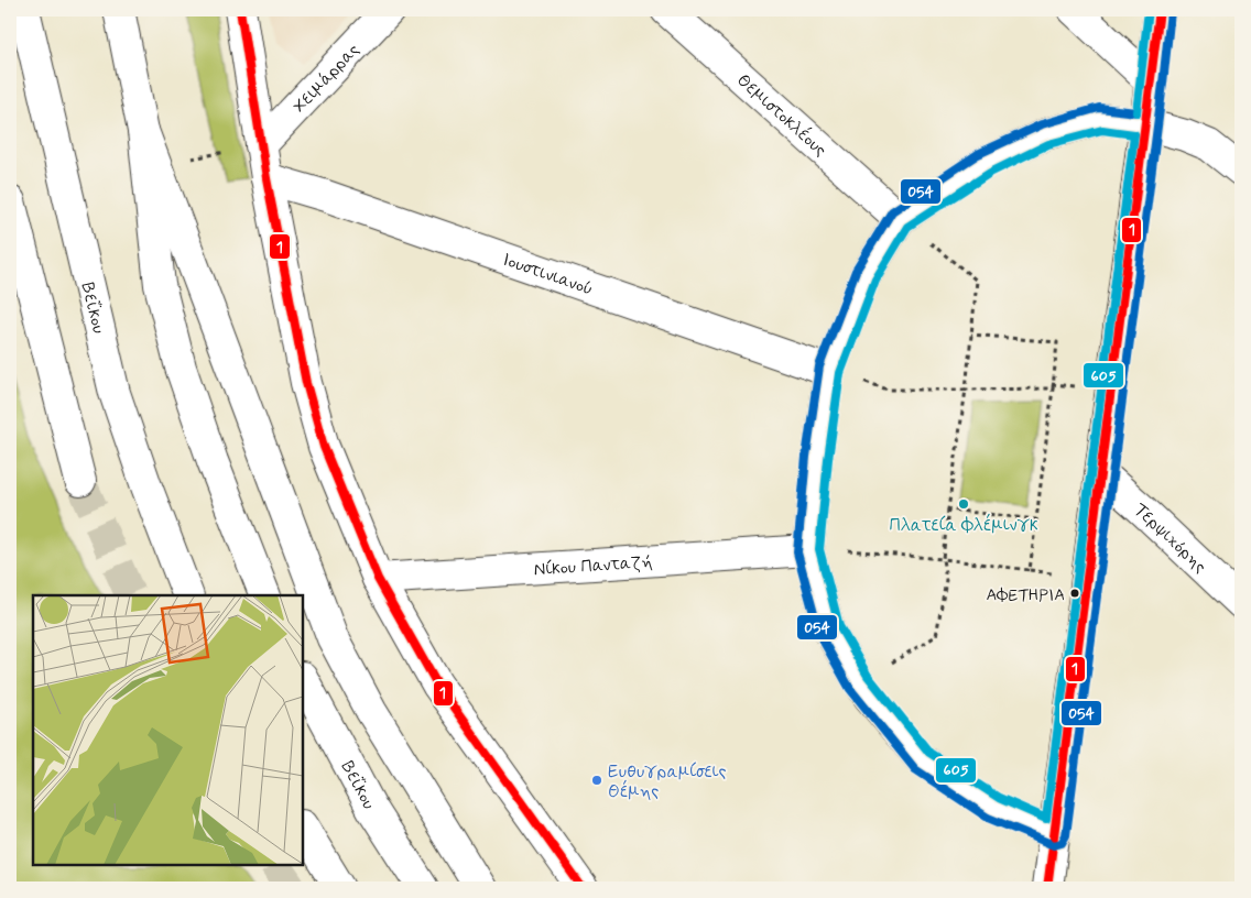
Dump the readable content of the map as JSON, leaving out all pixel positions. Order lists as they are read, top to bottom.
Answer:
{
  "streets": {
    "street": [
      "Χειμάρρας",
      "Θεμιστοκλέους",
      "Ιουστινιανού",
      "Βεΐκου",
      "Τερψιχόρης",
      "Νίκου Πανταζή"
    ]
  },
  "places": ["Πλατεία Φλέμινγκ", "ΑΦΕΤΗΡΙΑ", "Ευθυγραμίσεις Θέμης"],
  "lines": ["transit line 1", "transit line 605", "transit line 054"]
}
